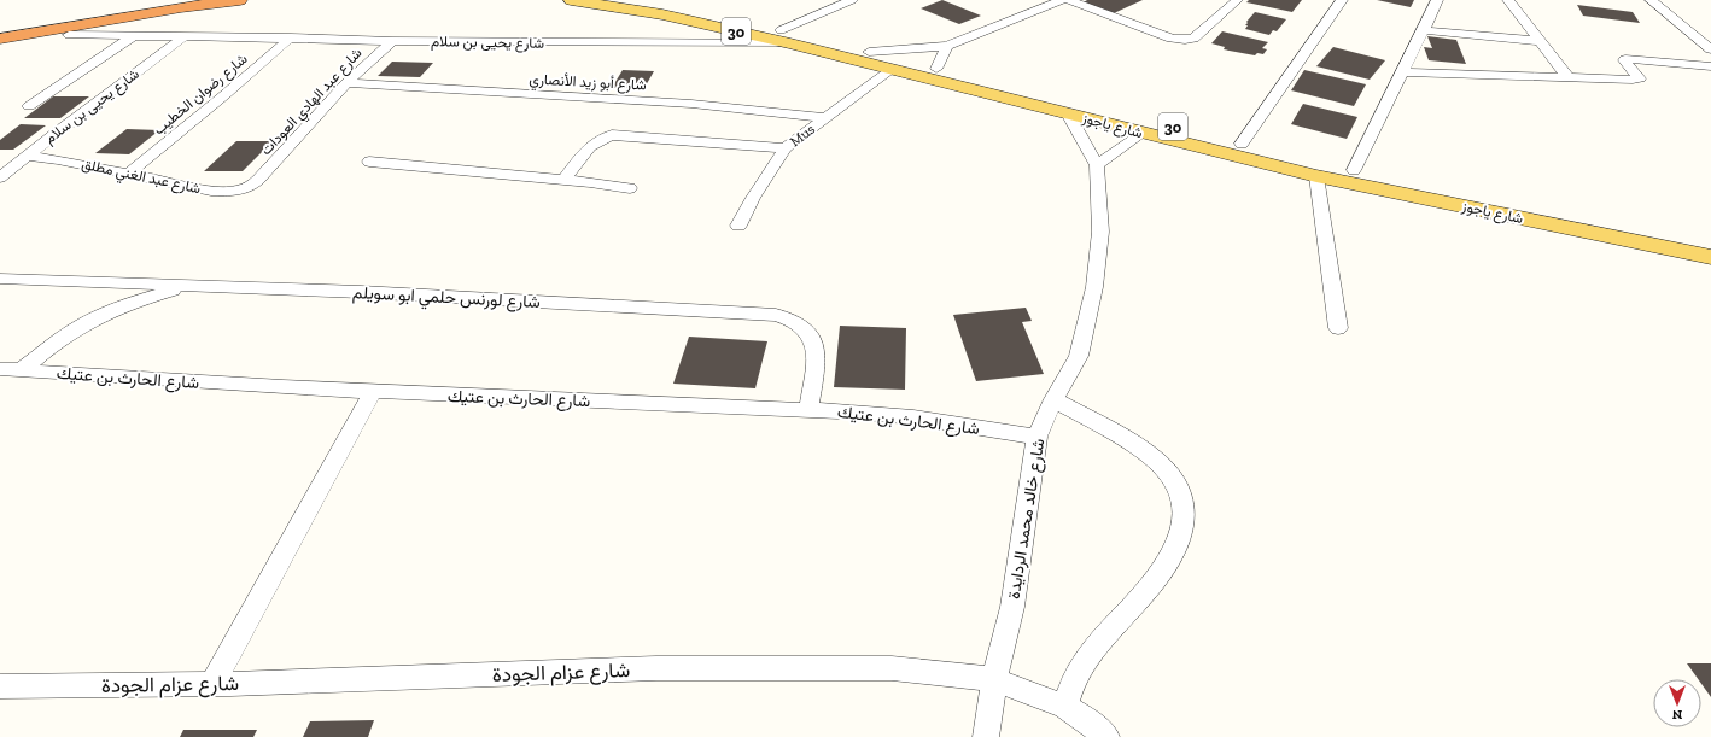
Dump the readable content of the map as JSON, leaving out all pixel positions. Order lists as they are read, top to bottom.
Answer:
{
  "streets": {
    "main road": ["30", "شارع ياجوز"],
    "street": [
      "شارع يحيى بن سلام",
      "شارع أبو زيد الأنصاري",
      "شارع رضوان الخطيب",
      "شارع عبد الهادي العودات",
      "Mus",
      "شارع عبد الغني مطلق",
      "شارع لورنس حلمي ابو سويلم",
      "شارع الحارث بن عتيك",
      "شارع خالد محمد الردايدة",
      "شارع عزام الجودة"
    ]
  },
  "crossings": [
    ["شارع يحيى بن سلام", "شارع رضوان الخطيب"],
    ["شارع يحيى بن سلام", "شارع عبد الهادي العودات"],
    ["شارع يحيى بن سلام", "شارع ياجوز"],
    ["شارع يحيى بن سلام", "شارع عبد الغني مطلق"],
    ["شارع أبو زيد الأنصاري", "شارع عبد الهادي العودات"],
    ["شارع أبو زيد الأنصاري", "Mus"],
    ["شارع رضوان الخطيب", "شارع عبد الغني مطلق"],
    ["شارع عبد الهادي العودات", "شارع عبد الغني مطلق"],
    ["شارع ياجوز", "Mus"],
    ["شارع ياجوز", "شارع خالد محمد الردايدة"],
    ["شارع لورنس حلمي ابو سويلم", "شارع الحارث بن عتيك"],
    ["شارع الحارث بن عتيك", "شارع خالد محمد الردايدة"],
    ["شارع خالد محمد الردايدة", "شارع عزام الجودة"]
  ],
  "north": "bottom"
}
